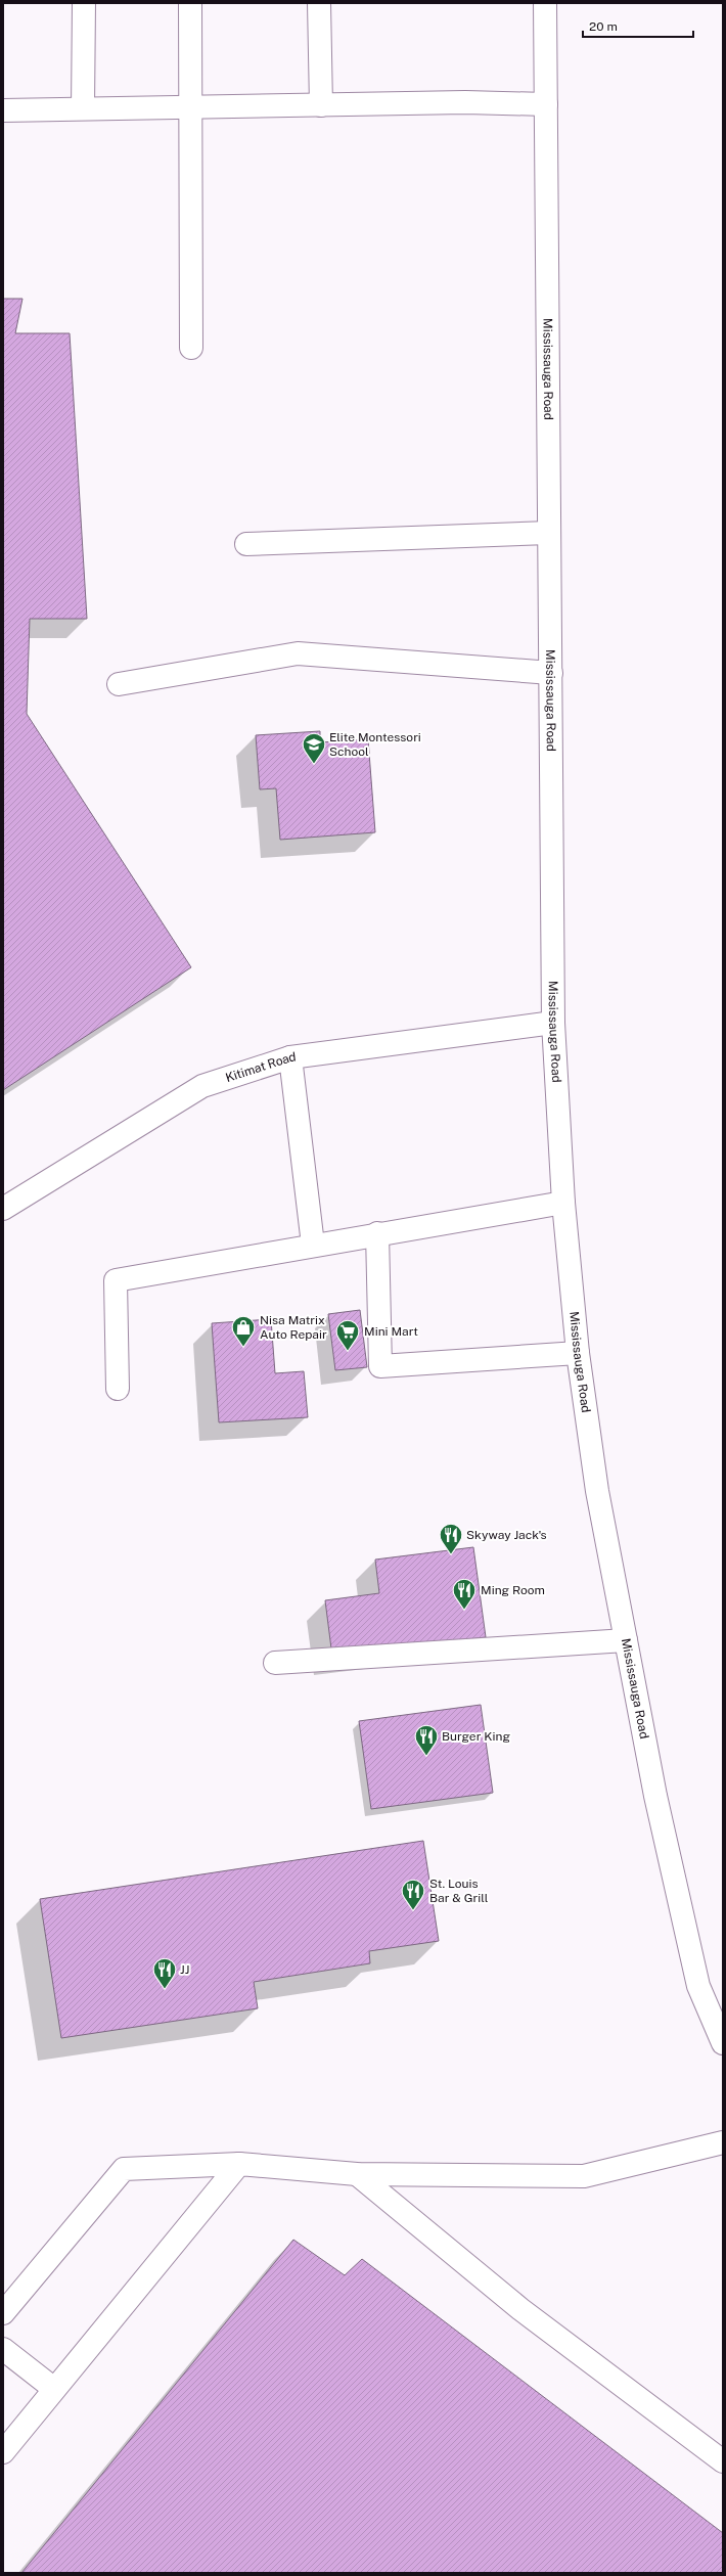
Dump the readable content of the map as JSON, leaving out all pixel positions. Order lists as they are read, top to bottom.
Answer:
{
  "streets": {
    "main road": ["Mississauga Road", "Kitimat Road"]
  },
  "crossings": [
    ["Mississauga Road", "Kitimat Road"]
  ],
  "places": {
    "school or university": ["Elite Montessori School"],
    "shop": ["Nisa Matrix Auto Repair"],
    "supermarket": ["Mini Mart"],
    "restaurant": [
      "Skyway Jack's",
      "Ming Room",
      "Burger King",
      "St. Louis Bar & Grill",
      "JJ"
    ]
  },
  "scale_bar": "20 m"
}
